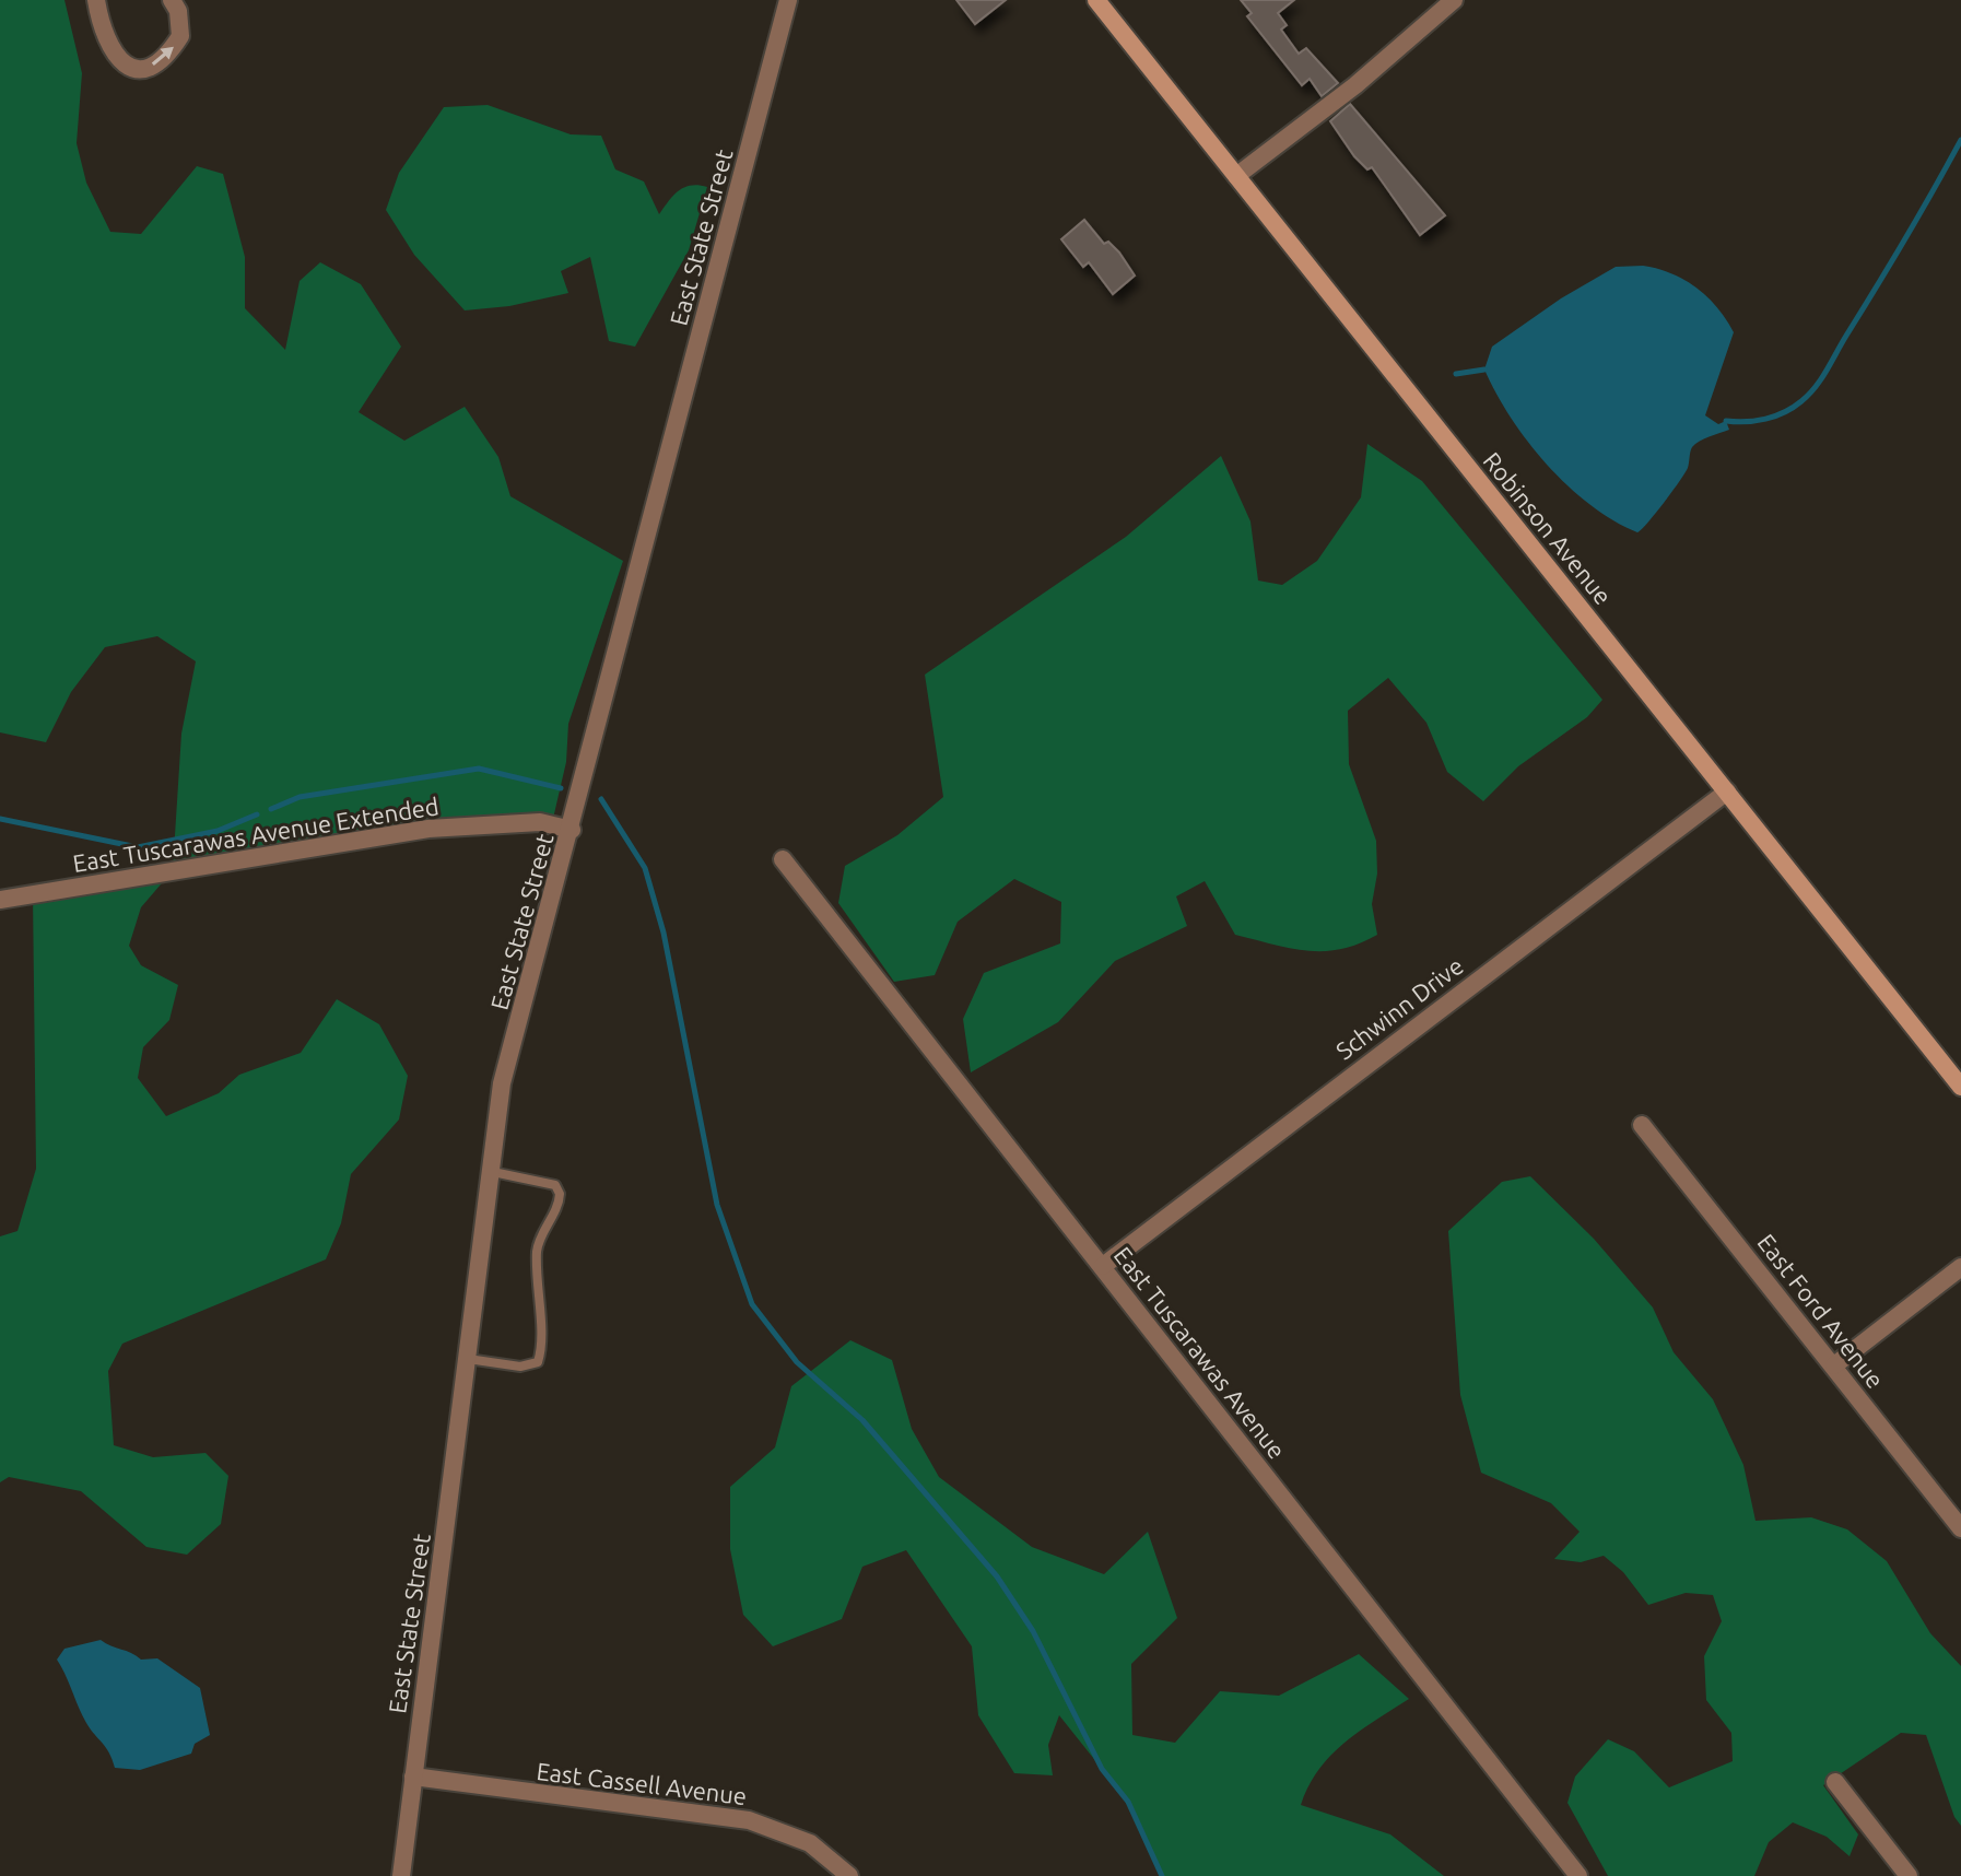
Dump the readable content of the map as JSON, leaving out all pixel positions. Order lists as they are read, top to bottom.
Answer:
{
  "streets": {
    "main road": ["Robinson Avenue"],
    "street": [
      "East State Street",
      "East Tuscarawas Avenue Extended",
      "Schwinn Drive",
      "East Ford Avenue",
      "East Tuscarawas Avenue",
      "East Cassell Avenue"
    ]
  },
  "crossings": [
    ["East State Street", "East Tuscarawas Avenue Extended"],
    ["East State Street", "East Cassell Avenue"],
    ["Robinson Avenue", "Schwinn Drive"],
    ["Schwinn Drive", "East Tuscarawas Avenue"]
  ]
}
